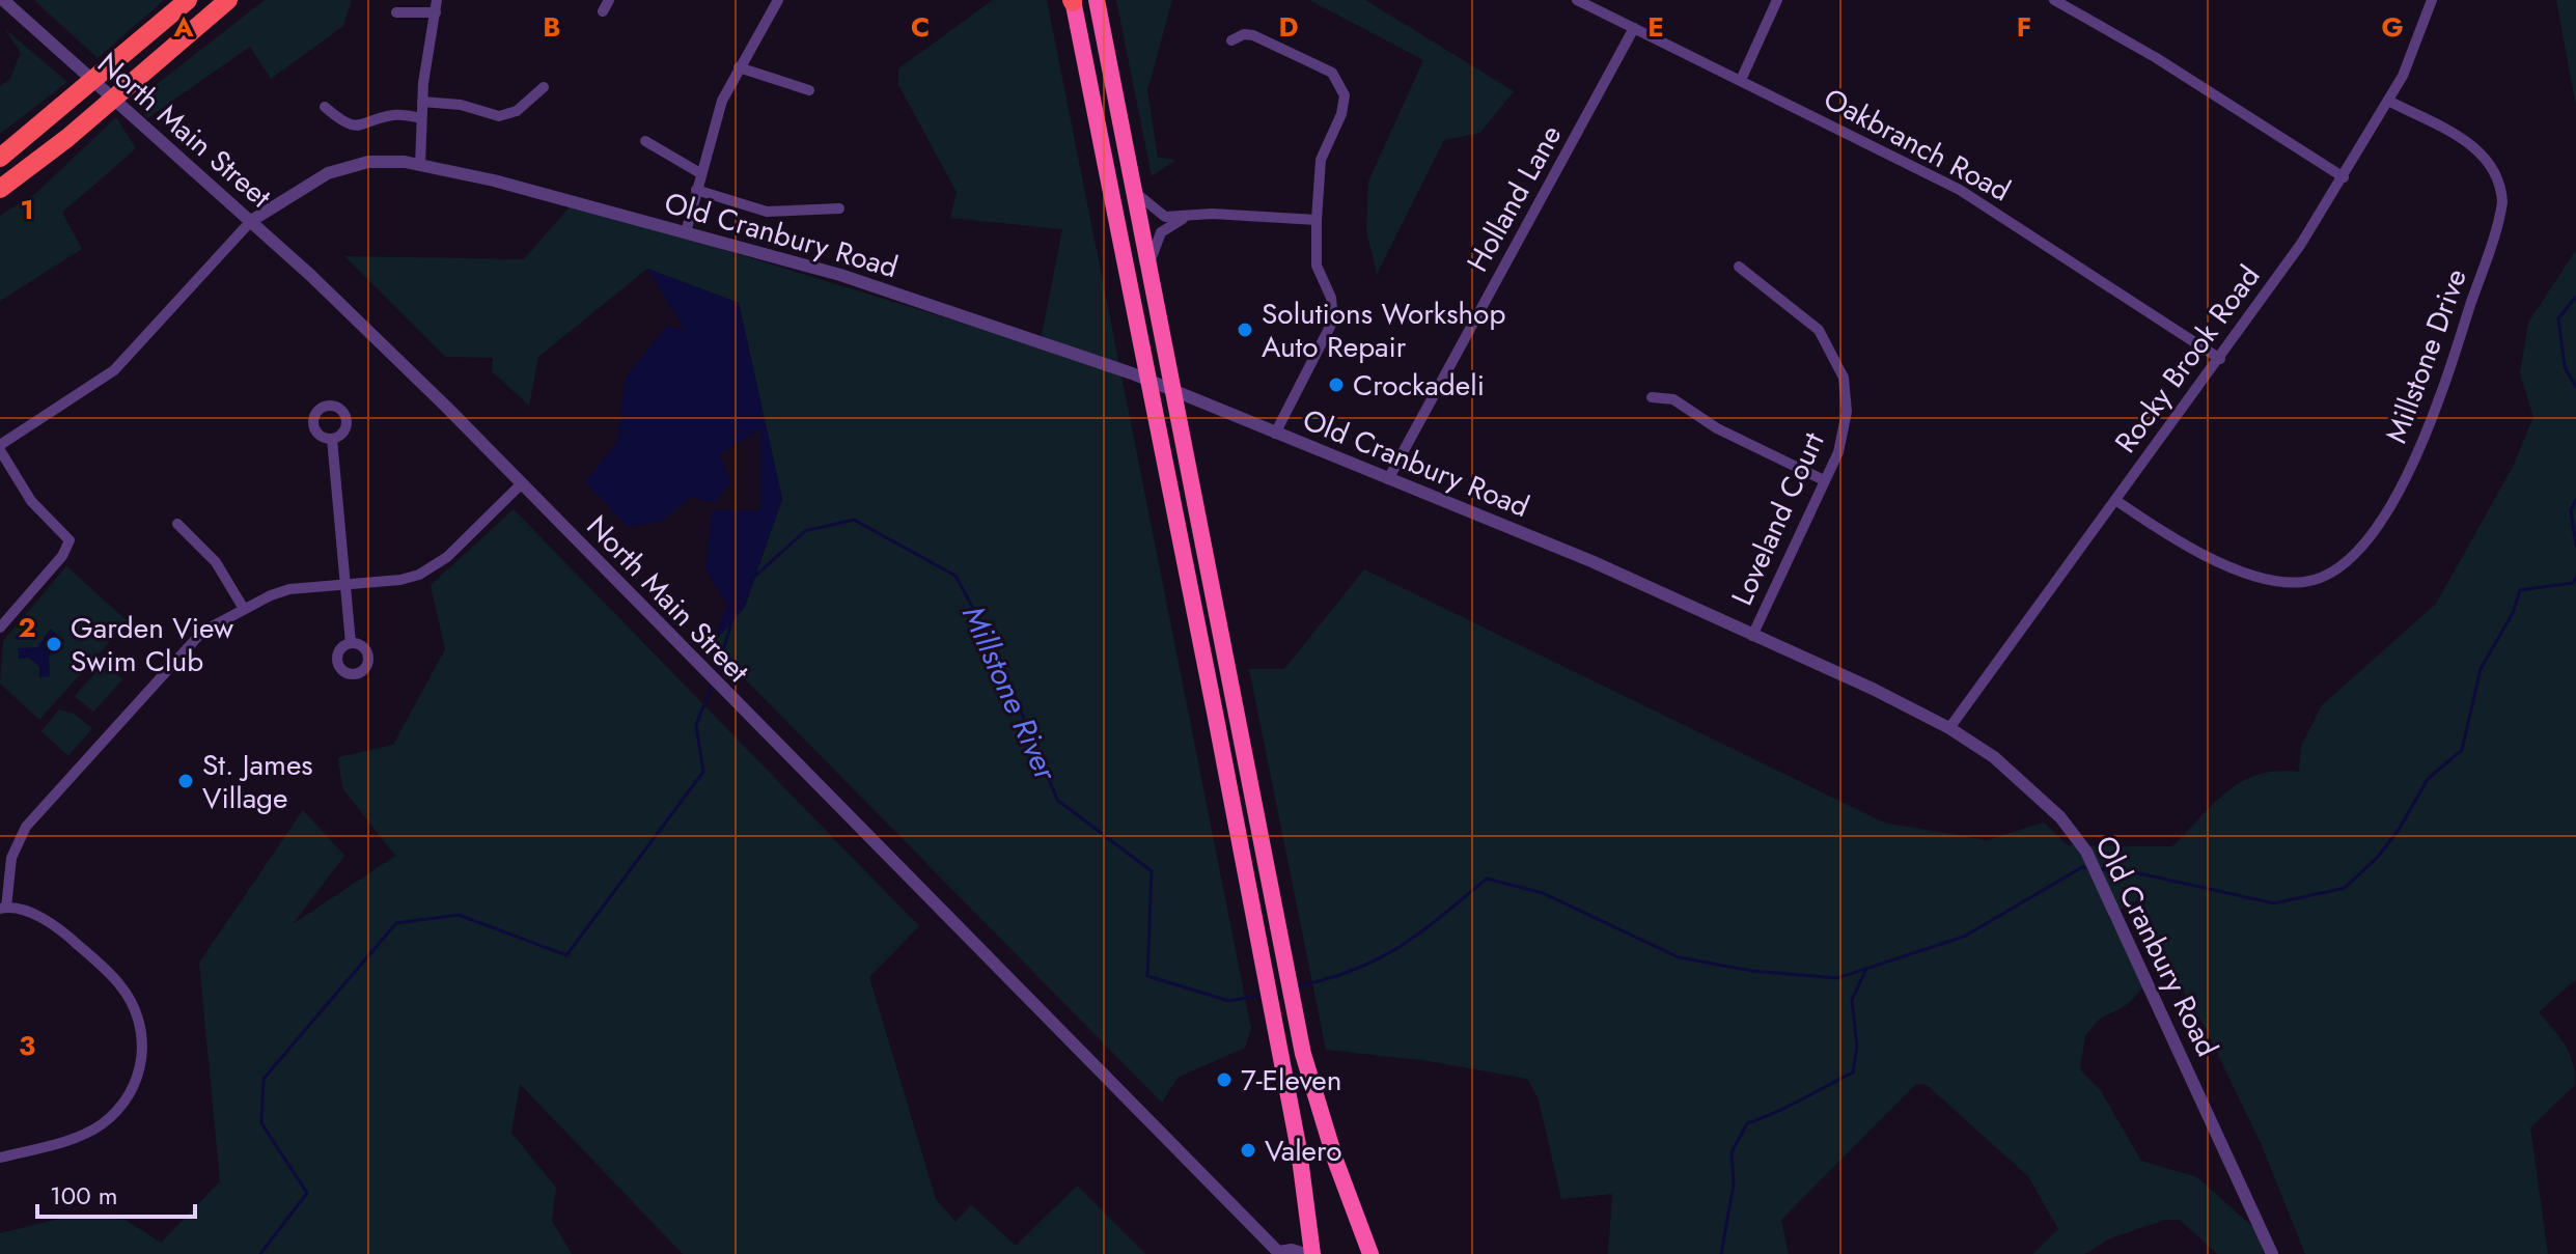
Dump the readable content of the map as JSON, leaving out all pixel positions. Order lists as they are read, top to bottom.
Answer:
{
  "streets": {
    "street": [
      "North Main Street",
      "Oakbranch Road",
      "Holland Lane",
      "Old Cranbury Road",
      "Millstone Drive",
      "Rocky Brook Road",
      "Loveland Court"
    ]
  },
  "crossings": [
    ["North Main Street", "Old Cranbury Road"],
    ["Oakbranch Road", "Holland Lane"],
    ["Oakbranch Road", "Rocky Brook Road"],
    ["Holland Lane", "Old Cranbury Road"],
    ["Old Cranbury Road", "Rocky Brook Road"],
    ["Old Cranbury Road", "Loveland Court"],
    ["Millstone Drive", "Rocky Brook Road"]
  ],
  "water": ["Millstone River"],
  "places": [
    "Solutions Workshop Auto Repair",
    "Crockadeli",
    "Garden View Swim Club",
    "St. James Village",
    "7-Eleven",
    "Valero"
  ],
  "scale_bar": "100 m",
  "grid": {
    "columns": [
      "A",
      "B",
      "C",
      "D",
      "E",
      "F",
      "G"
    ],
    "rows": ["1", "2", "3"]
  }
}
